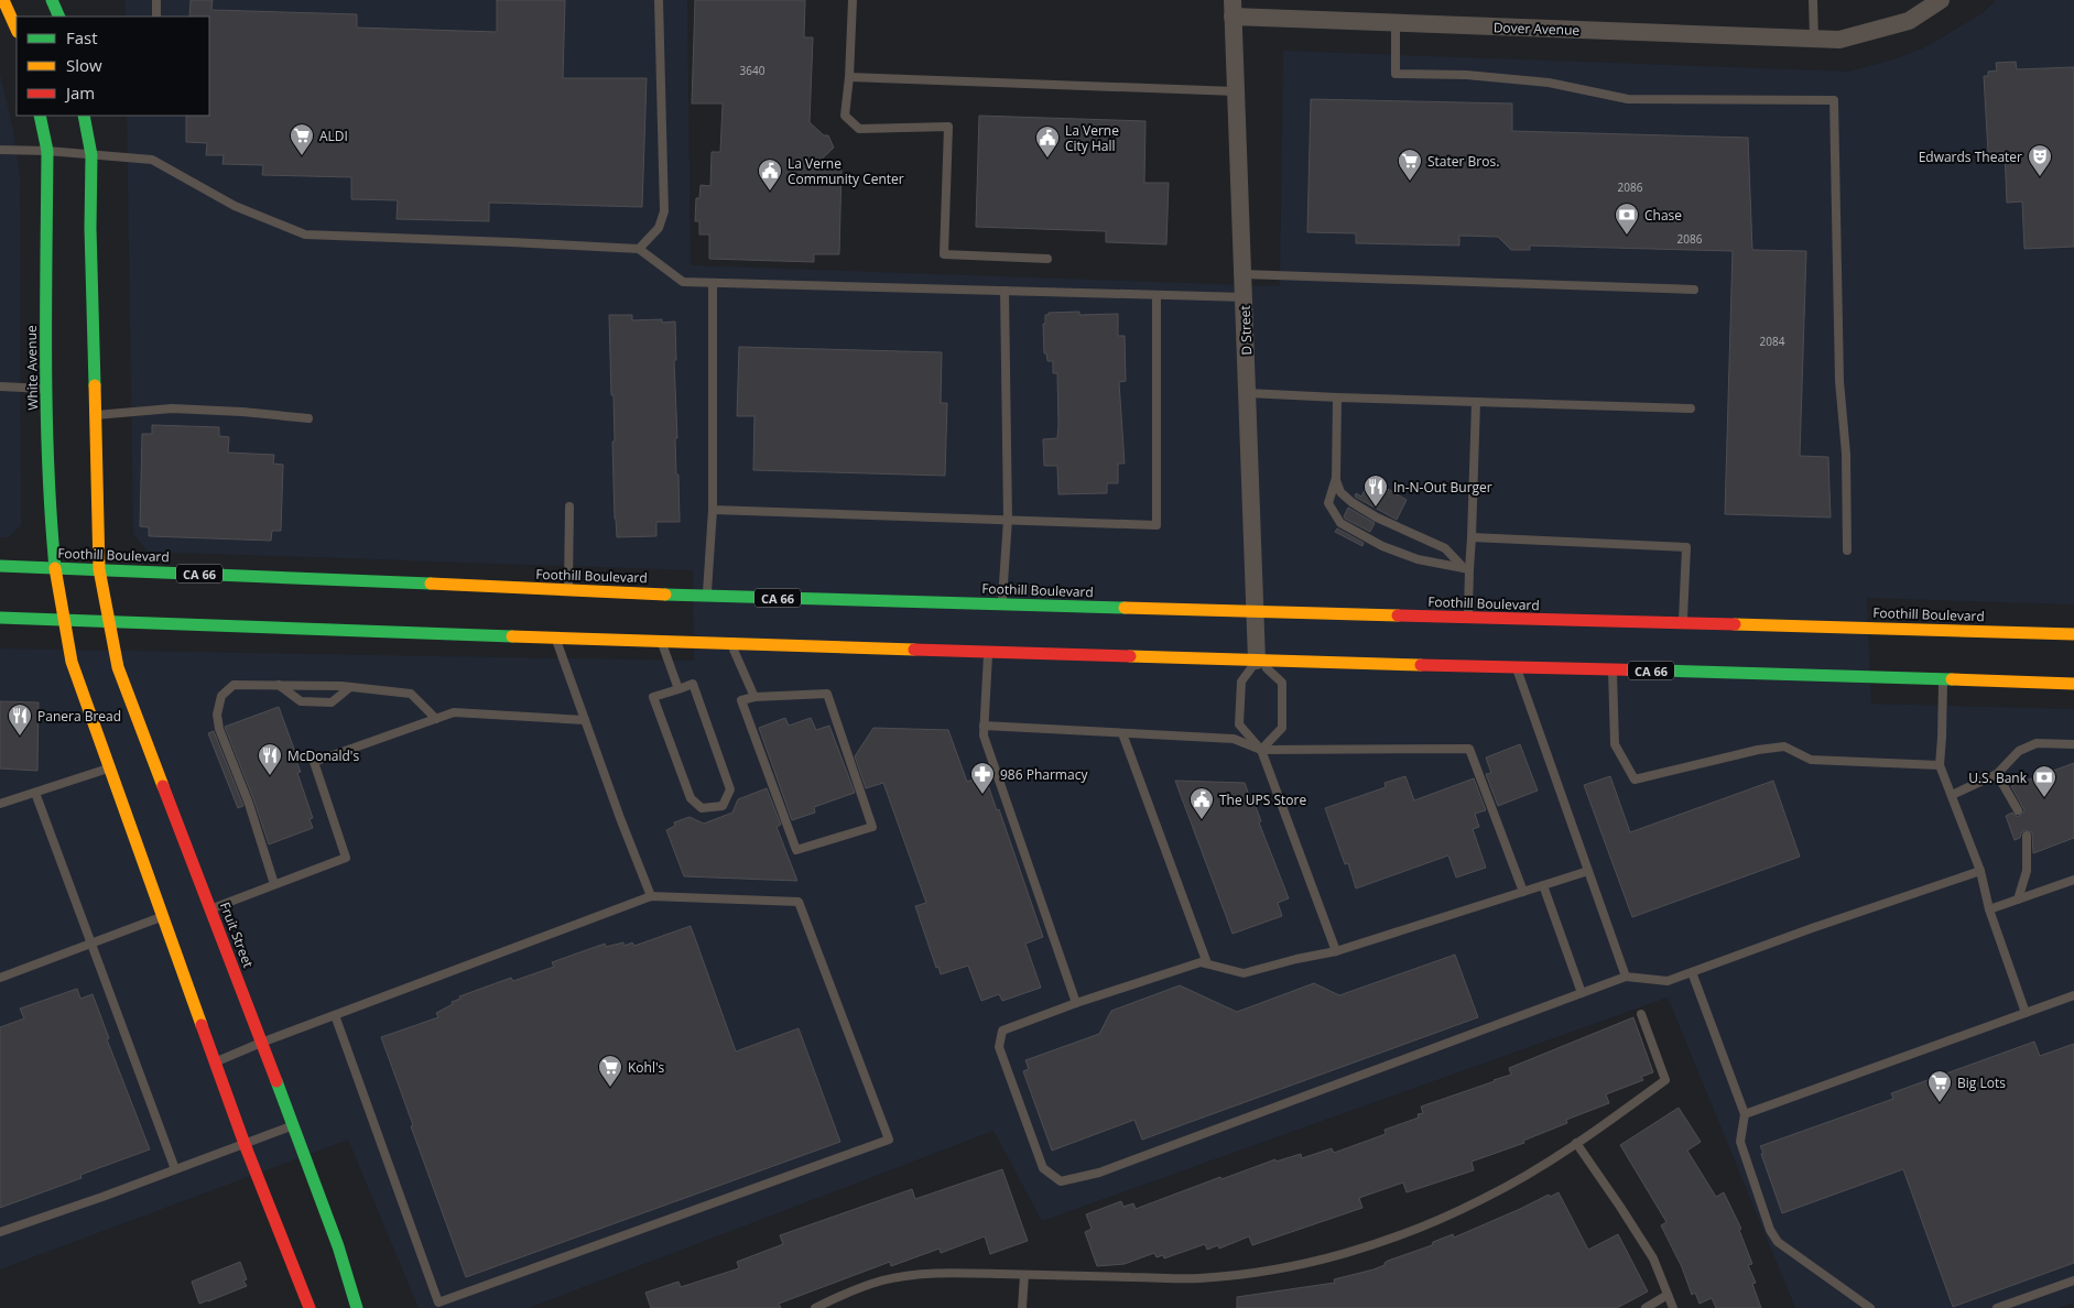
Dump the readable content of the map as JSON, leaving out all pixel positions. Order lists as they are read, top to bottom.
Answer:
{
  "streets": {
    "main road": [
      "White Avenue",
      "Foothill Boulevard",
      "CA 66",
      "Fruit Street"
    ],
    "street": ["Dover Avenue", "D Street"]
  },
  "crossings": [
    ["Dover Avenue", "D Street"],
    ["D Street", "Foothill Boulevard"],
    ["D Street", "CA 66"],
    ["White Avenue", "Foothill Boulevard"],
    ["White Avenue", "CA 66"],
    ["Foothill Boulevard", "Fruit Street"],
    ["CA 66", "Fruit Street"]
  ],
  "places": {
    "supermarket": [
      "ALDI",
      "Stater Bros.",
      "Kohl's",
      "Big Lots"
    ],
    "public building": ["La Verne City Hall", "La Verne Community Center", "The UPS Store"],
    "theatre": ["Edwards Theater"],
    "bank": ["Chase", "U.S. Bank"],
    "restaurant": ["In-N-Out Burger", "Panera Bread", "McDonald's"],
    "pharmacy": ["986 Pharmacy"]
  },
  "house_numbers": [
    "3640",
    "2086",
    "2086",
    "2084"
  ],
  "legend": ["Fast", "Slow", "Jam"]
}
